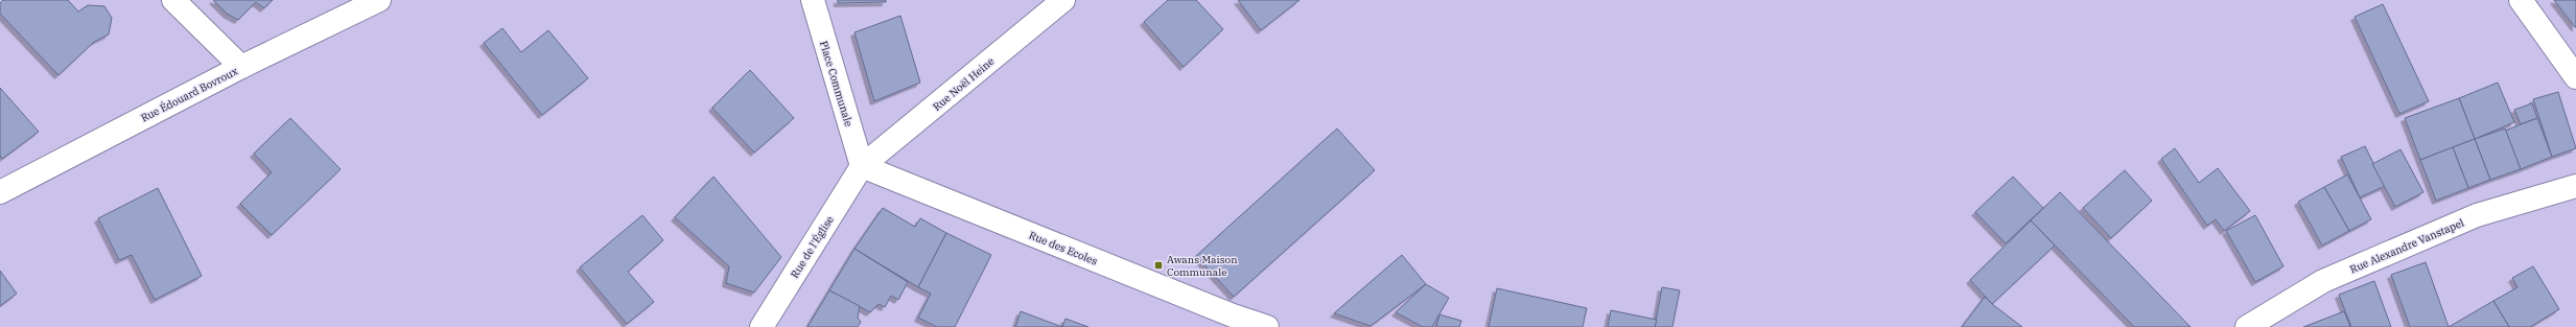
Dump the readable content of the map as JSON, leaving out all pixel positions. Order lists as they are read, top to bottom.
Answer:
{
  "streets": {
    "street": [
      "Place Communale",
      "Rue Noël Heine",
      "Rue Édouard Bovroux",
      "Rue Alexandre Vanstapel",
      "Rue de l'Église",
      "Rue des Ecoles"
    ]
  },
  "crossings": [
    ["Place Communale", "Rue Noël Heine"],
    ["Place Communale", "Rue de l'Église"],
    ["Place Communale", "Rue des Ecoles"],
    ["Rue Noël Heine", "Rue de l'Église"],
    ["Rue Noël Heine", "Rue des Ecoles"],
    ["Rue de l'Église", "Rue des Ecoles"]
  ],
  "places": {
    "transit": ["Awans Maison Communale"]
  }
}
